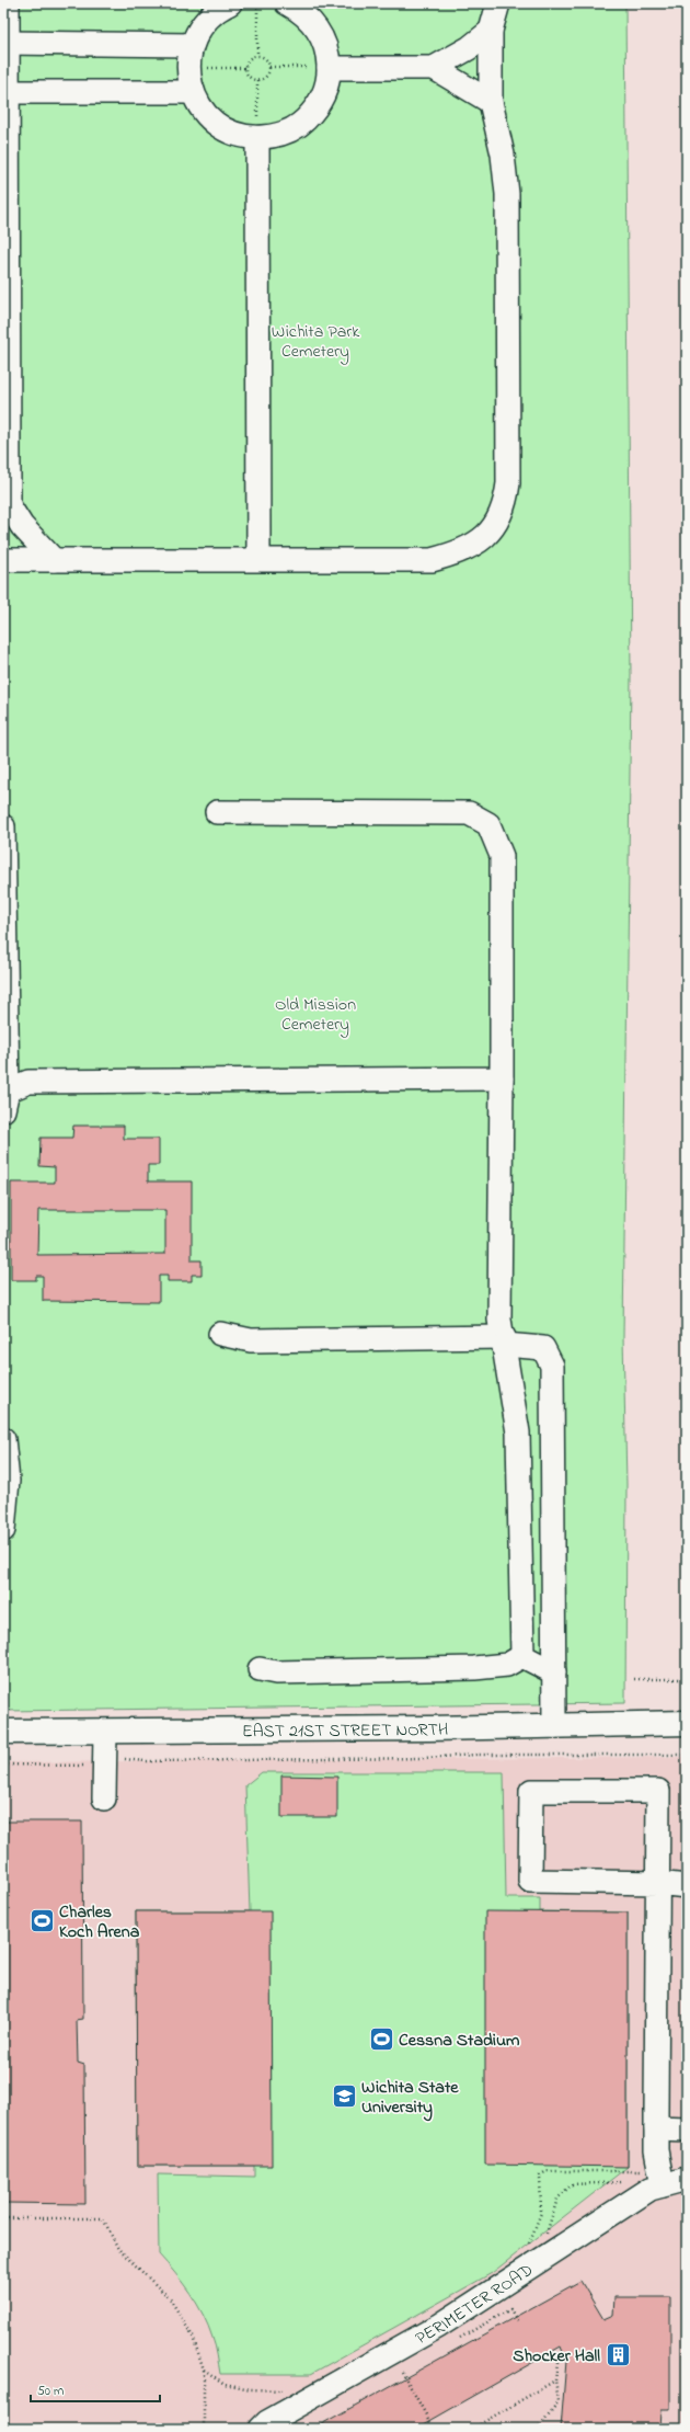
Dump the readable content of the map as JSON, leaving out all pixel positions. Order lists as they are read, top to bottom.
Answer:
{
  "streets": {
    "main road": ["EAST 21ST STREET NORTH"],
    "street": ["PERIMETER ROAD"]
  },
  "parks": ["Wichita Park Cemetery", "Old Mission Cemetery"],
  "places": {
    "sports": ["Charles Koch Arena", "Cessna Stadium"],
    "school or university": ["Wichita State University"],
    "building": ["Shocker Hall"]
  },
  "scale_bar": "50 m"
}
